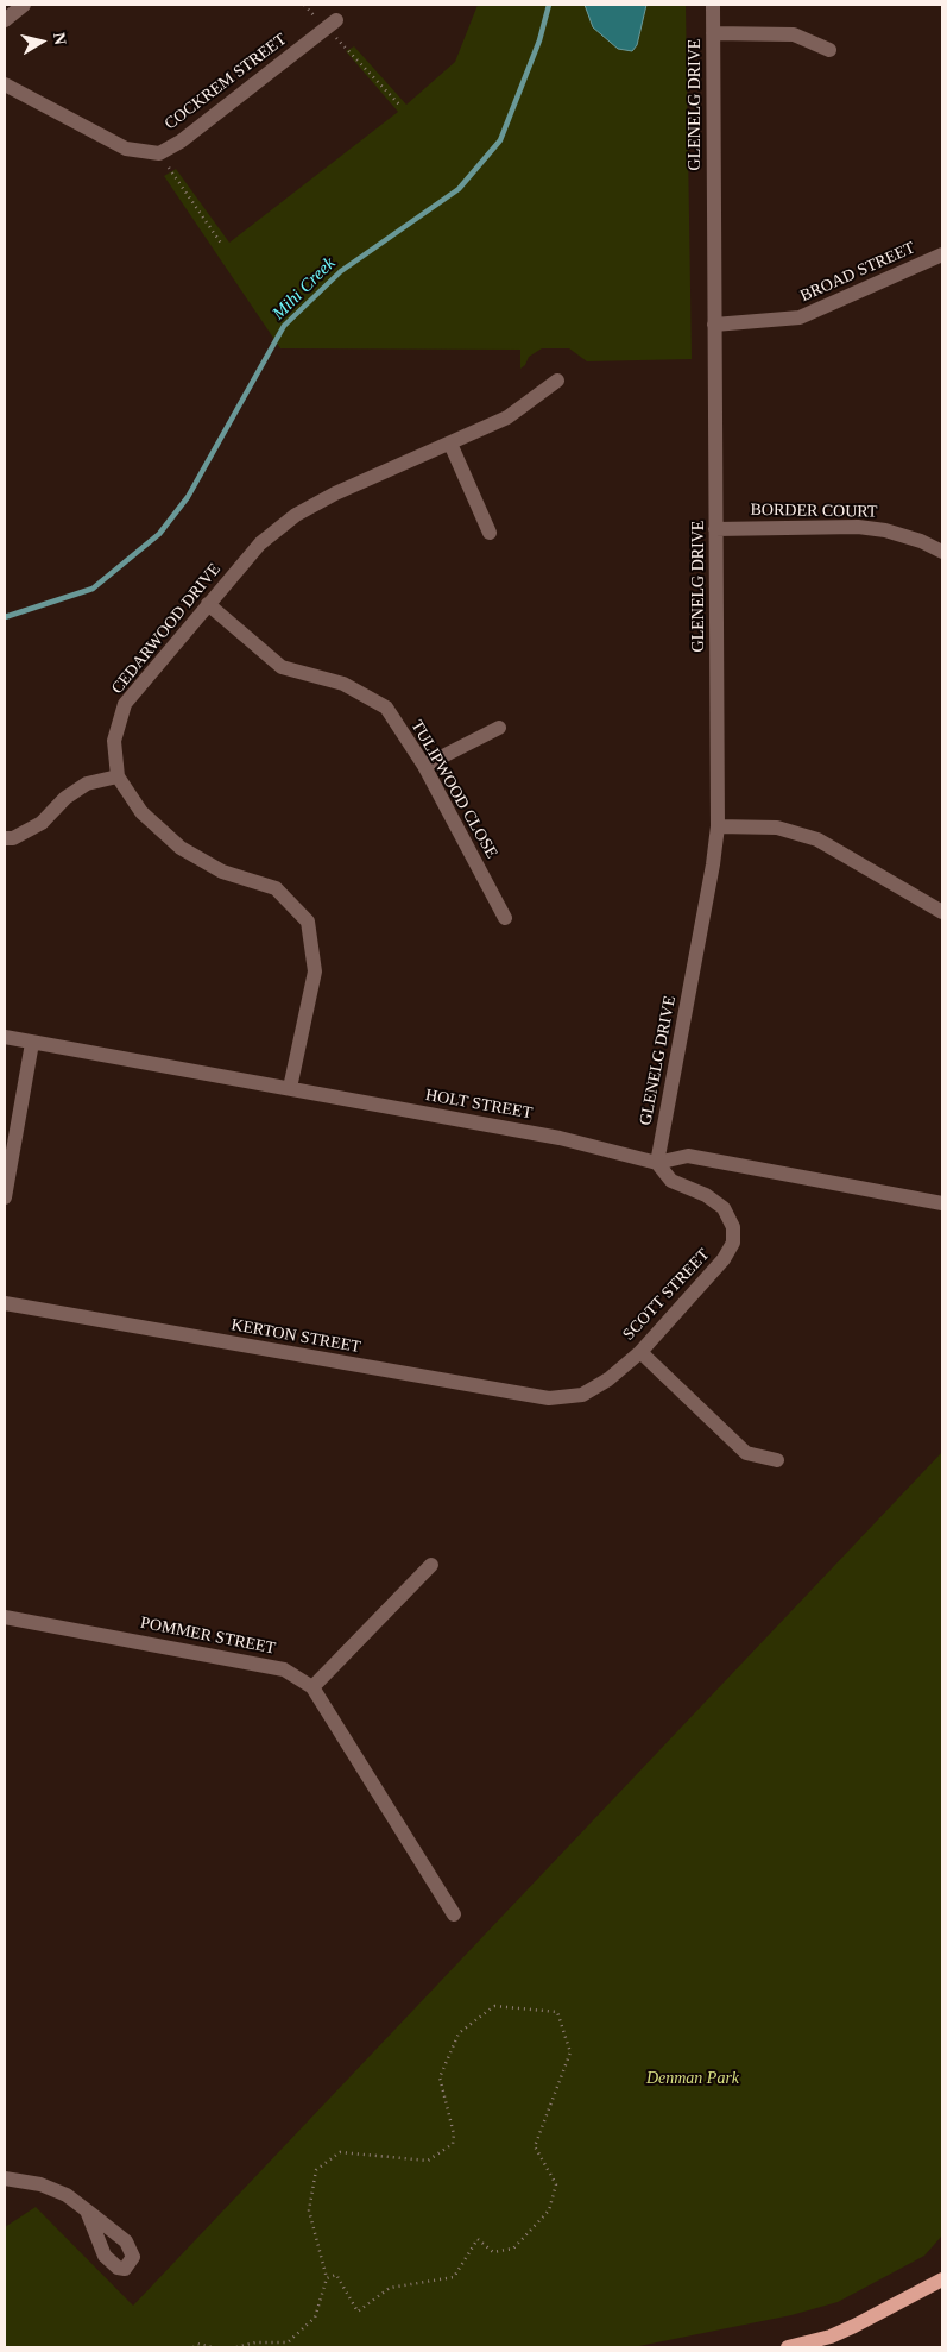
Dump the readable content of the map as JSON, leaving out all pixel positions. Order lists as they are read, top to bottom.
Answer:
{
  "streets": {
    "street": [
      "COCKREM STREET",
      "GLENELG DRIVE",
      "BROAD STREET",
      "BORDER COURT",
      "CEDARWOOD DRIVE",
      "TULIPWOOD CLOSE",
      "HOLT STREET",
      "SCOTT STREET",
      "KERTON STREET",
      "POMMER STREET"
    ]
  },
  "crossings": [
    ["GLENELG DRIVE", "BROAD STREET"],
    ["GLENELG DRIVE", "BORDER COURT"],
    ["GLENELG DRIVE", "HOLT STREET"],
    ["GLENELG DRIVE", "SCOTT STREET"],
    ["CEDARWOOD DRIVE", "TULIPWOOD CLOSE"],
    ["CEDARWOOD DRIVE", "HOLT STREET"],
    ["HOLT STREET", "SCOTT STREET"],
    ["SCOTT STREET", "KERTON STREET"]
  ],
  "water": ["Mihi Creek"],
  "parks": ["Denman Park"],
  "north": "right"
}
